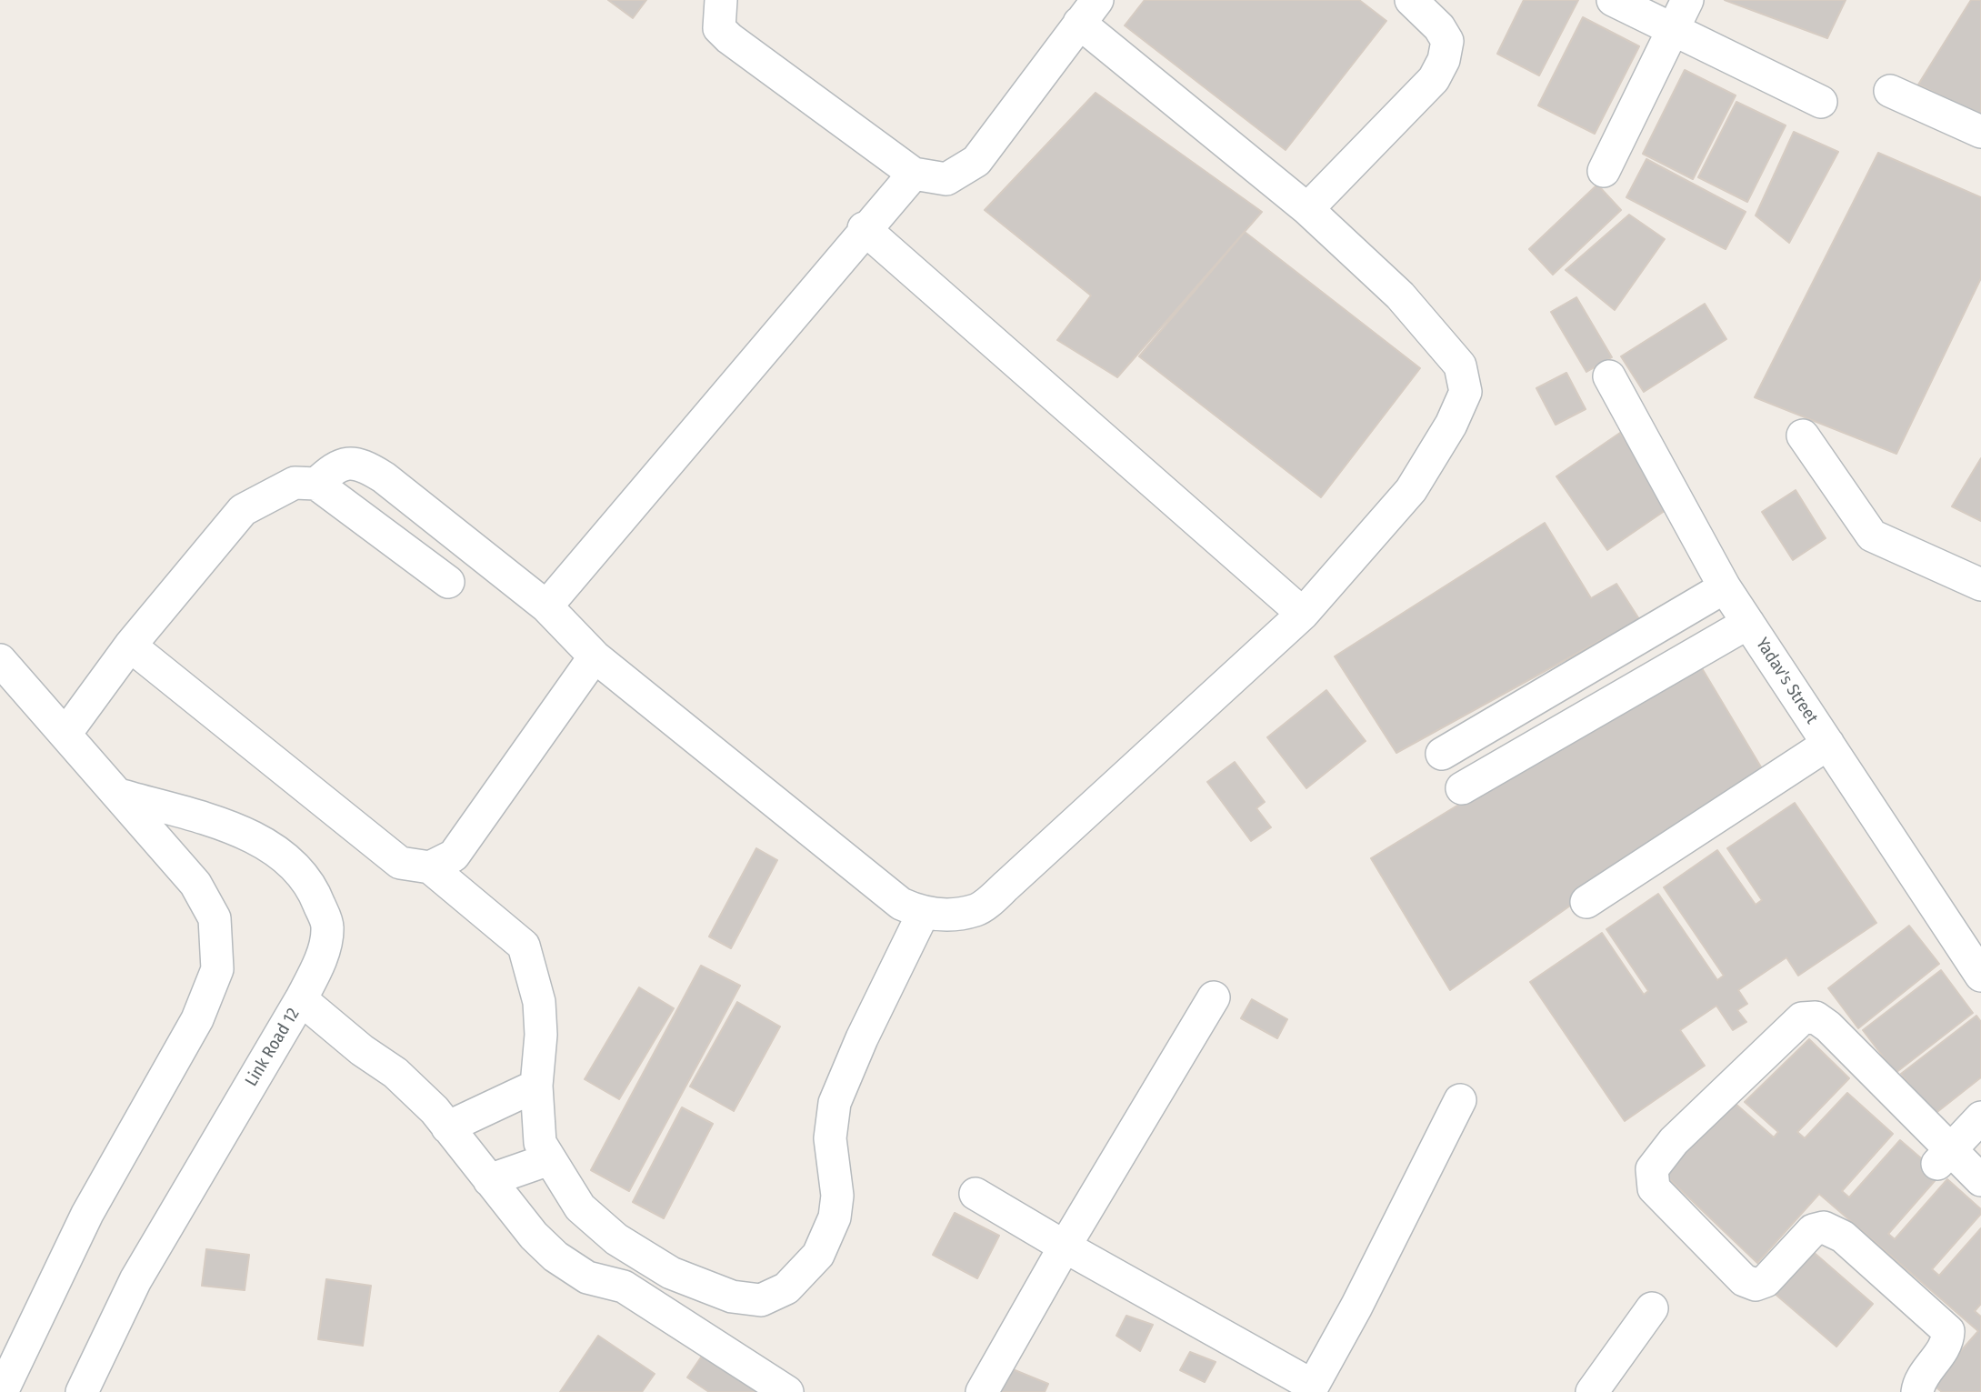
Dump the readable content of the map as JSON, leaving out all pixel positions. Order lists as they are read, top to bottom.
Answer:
{
  "streets": {
    "street": ["Yadav's Street", "Link Road 12"]
  }
}
